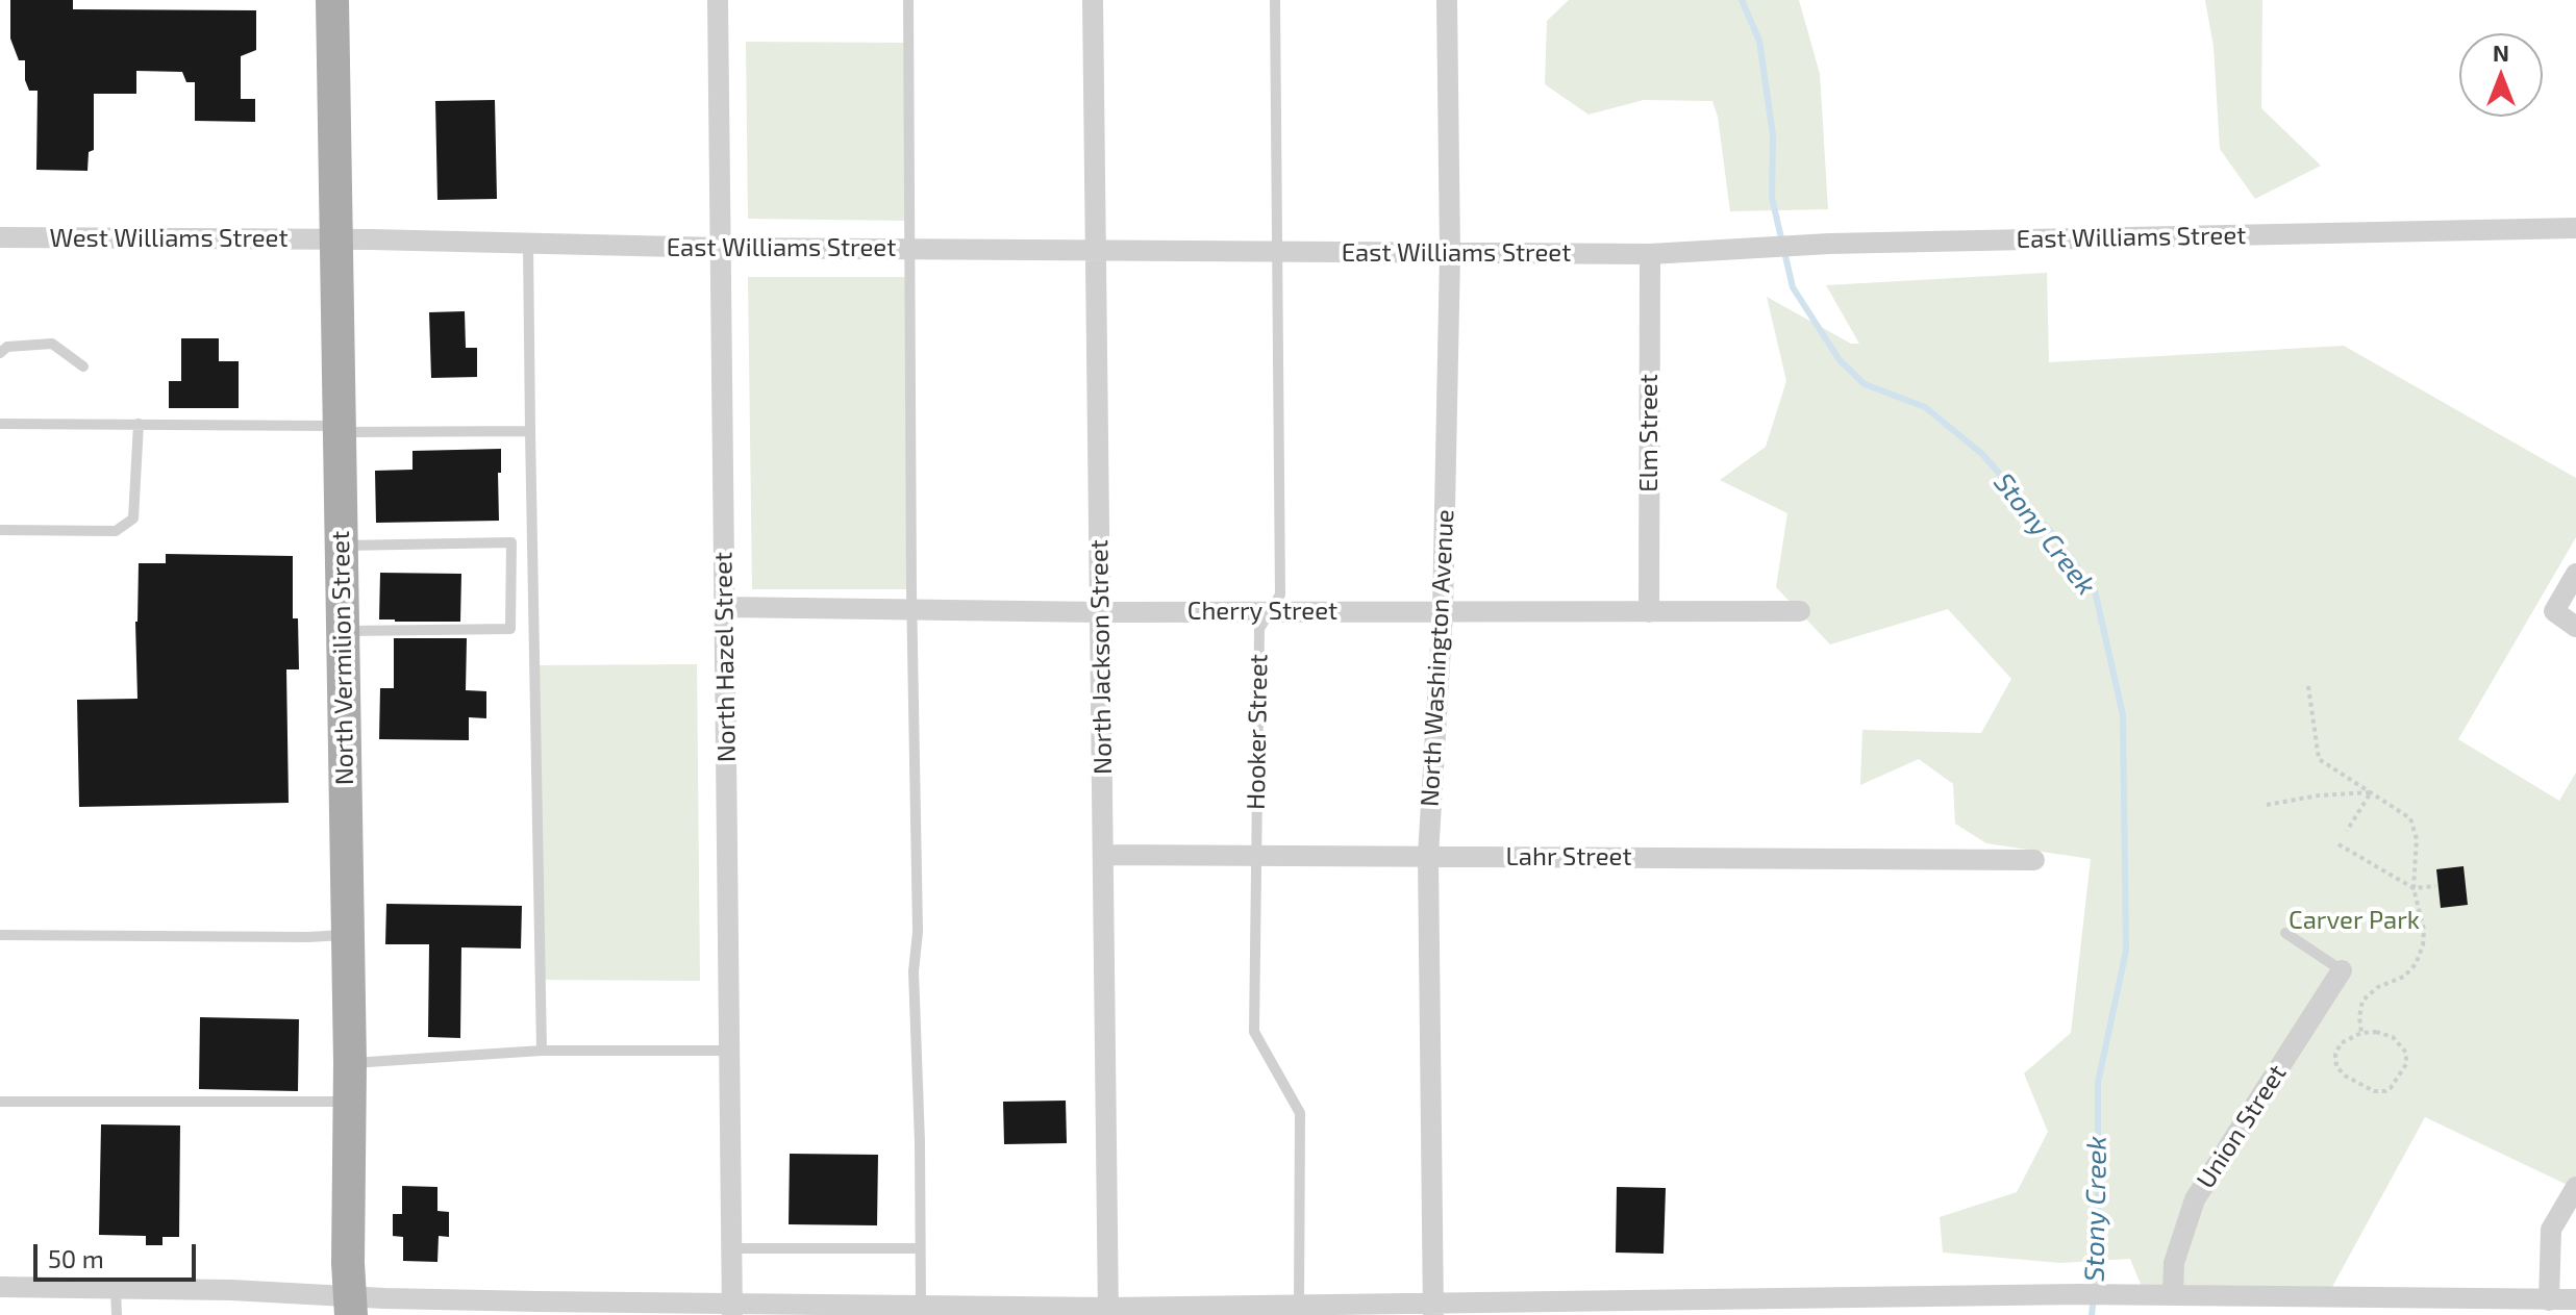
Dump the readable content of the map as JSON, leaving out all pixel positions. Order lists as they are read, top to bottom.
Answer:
{
  "streets": {
    "main road": ["North Vermilion Street"],
    "street": [
      "East Williams Street",
      "West Williams Street",
      "Elm Street",
      "Cherry Street",
      "North Hazel Street",
      "North Jackson Street",
      "North Washington Avenue",
      "Lahr Street",
      "Union Street"
    ],
    "lane": ["Hooker Street"]
  },
  "crossings": [
    ["East Williams Street", "West Williams Street"],
    ["East Williams Street", "Elm Street"],
    ["East Williams Street", "North Hazel Street"],
    ["East Williams Street", "North Jackson Street"],
    ["East Williams Street", "North Vermilion Street"],
    ["East Williams Street", "North Washington Avenue"],
    ["East Williams Street", "Hooker Street"],
    ["West Williams Street", "North Vermilion Street"],
    ["Elm Street", "Cherry Street"],
    ["Cherry Street", "North Hazel Street"],
    ["Cherry Street", "North Jackson Street"],
    ["Cherry Street", "North Washington Avenue"],
    ["Cherry Street", "Hooker Street"],
    ["North Jackson Street", "Lahr Street"],
    ["North Washington Avenue", "Lahr Street"],
    ["Hooker Street", "Lahr Street"]
  ],
  "water": ["Stony Creek"],
  "parks": ["Carver Park"],
  "scale_bar": "50 m",
  "north": "top"
}
